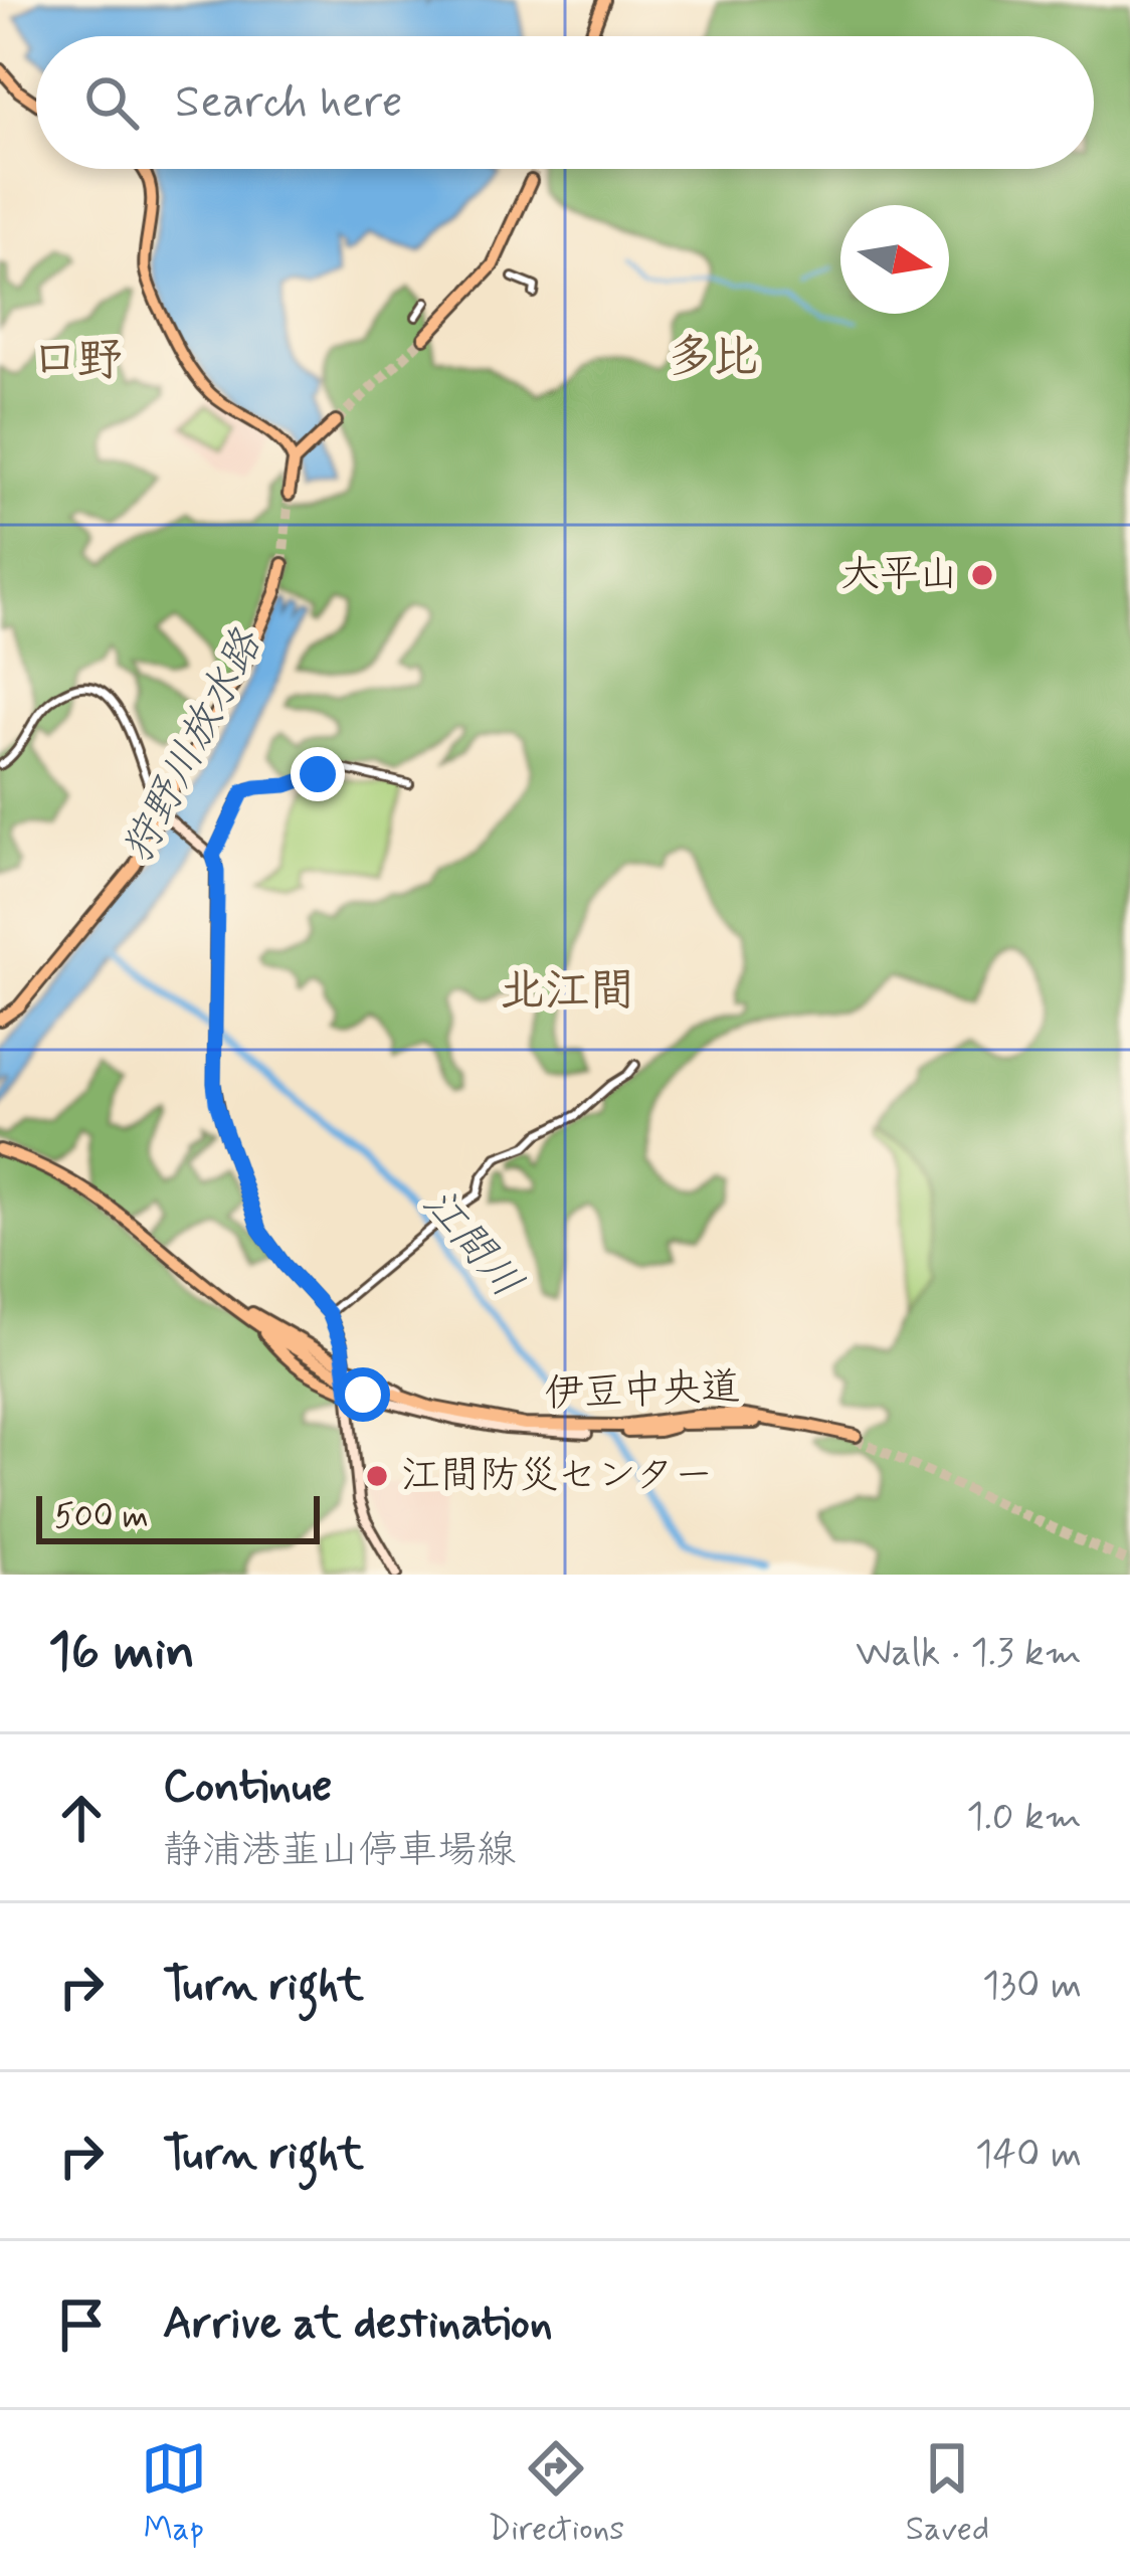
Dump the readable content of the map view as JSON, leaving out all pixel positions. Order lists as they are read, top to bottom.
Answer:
{
  "streets": {
    "highway": ["伊豆中央道"]
  },
  "districts": ["多比", "口野", "北江間"],
  "water": ["狩野川放水路", "江間川"],
  "places": ["大平山", "江間防災センター"],
  "scale_bar": "500 m",
  "north": "right",
  "page": {
    "search": "Search here",
    "scale": "500 m",
    "heading": ["16 min", "Walk · 1.3 km"],
    "list": [
      ["Continue", "静浦港韮山停車場線", "1.0 km"],
      ["Turn right", "130 m"],
      ["Turn right", "140 m"],
      "Arrive at destination"
    ],
    "nav": ["Map", "Directions", "Saved"]
  }
}
